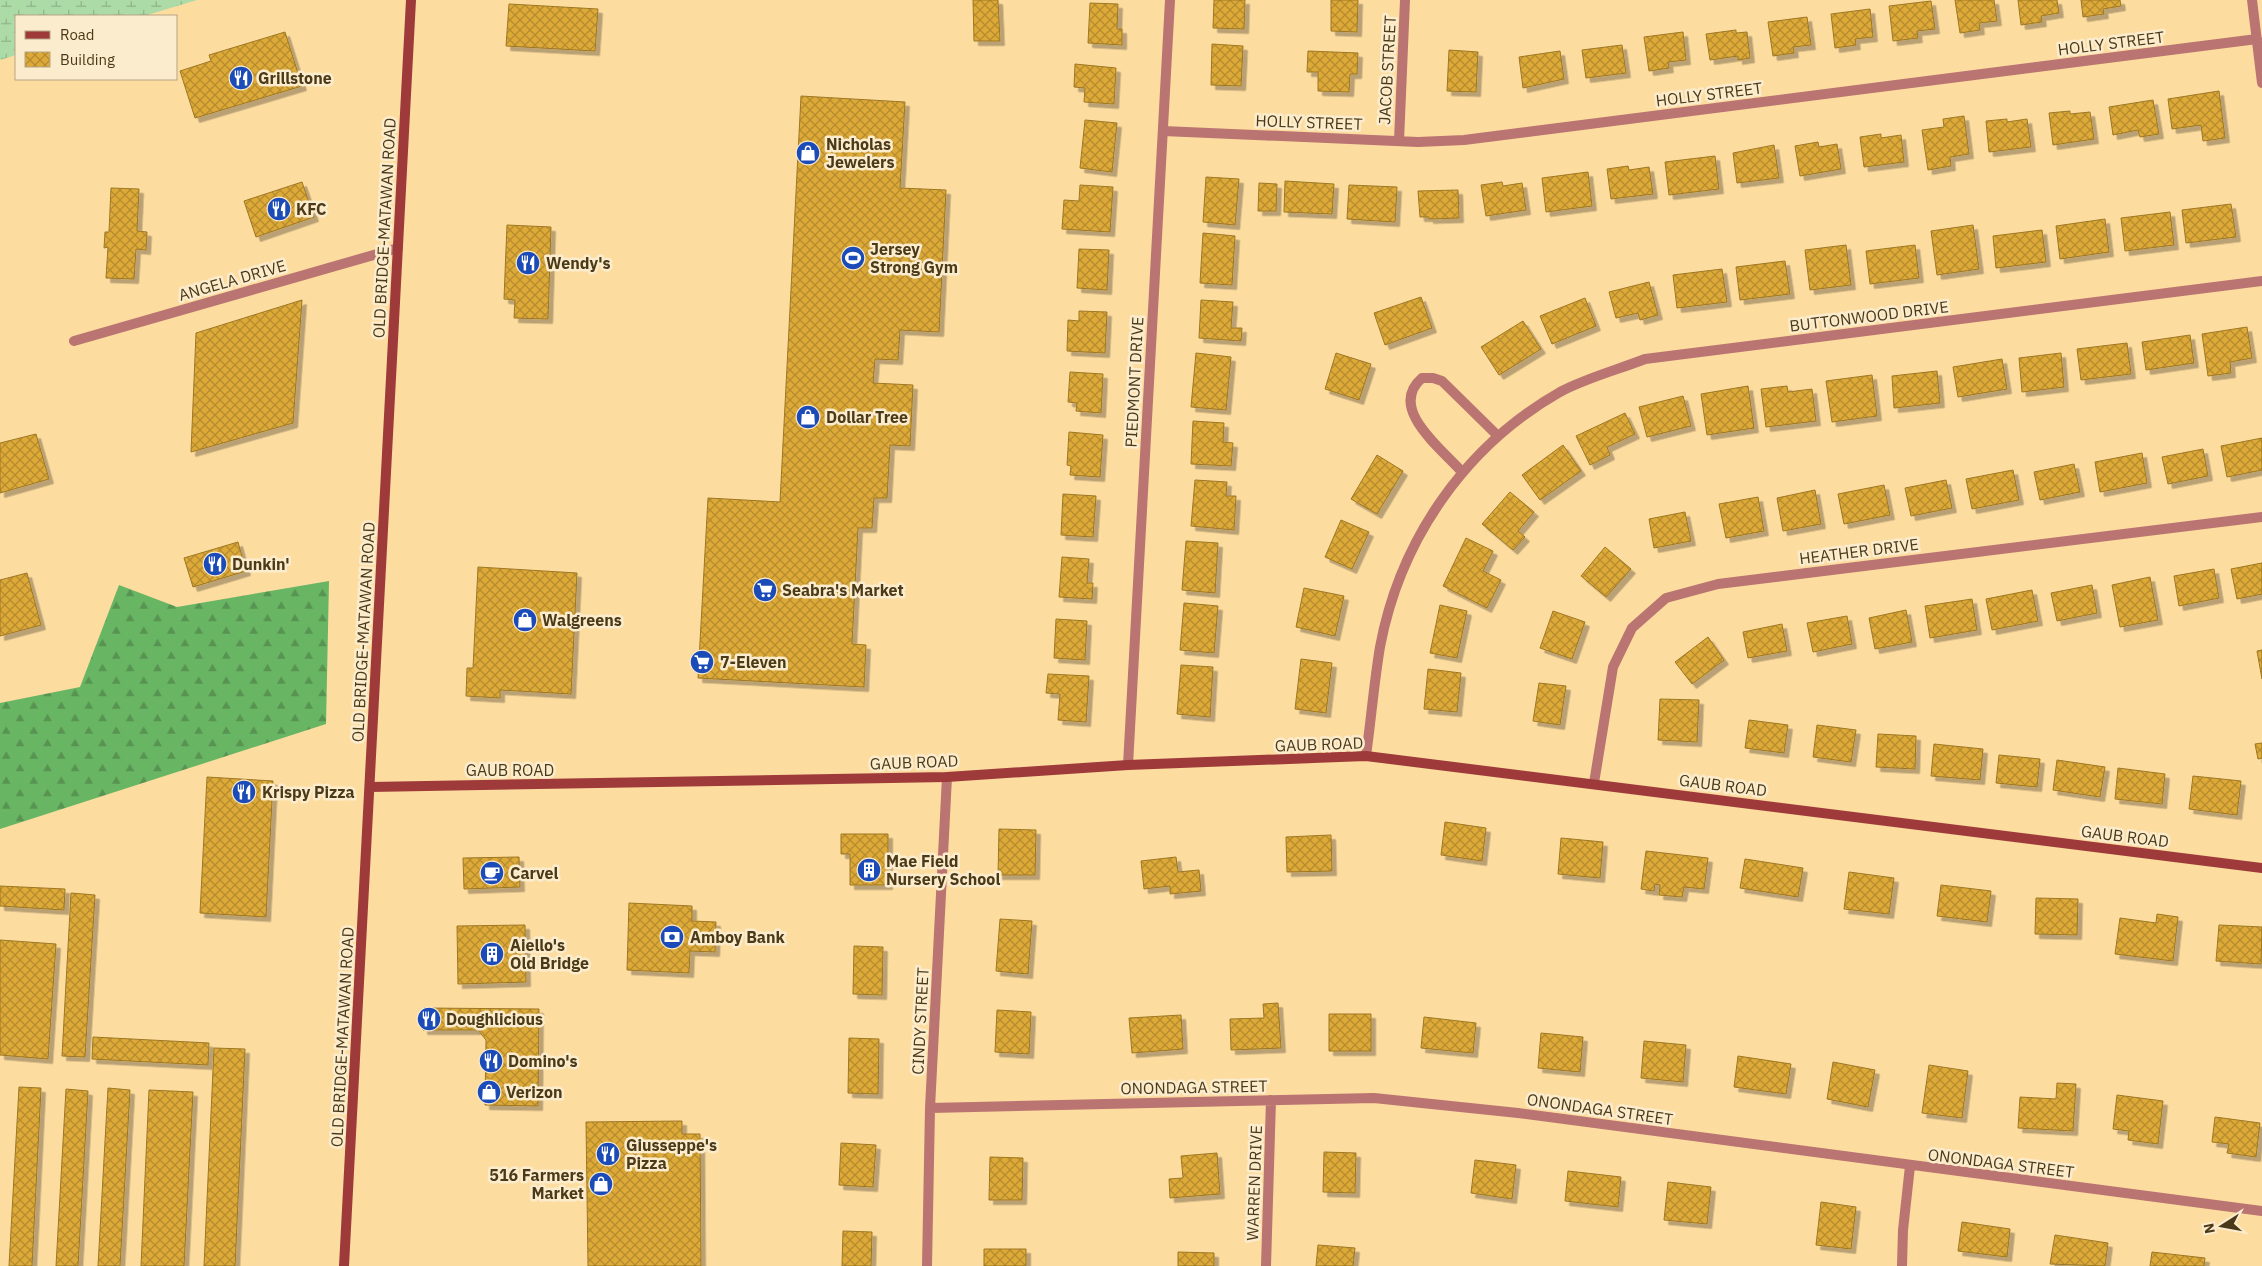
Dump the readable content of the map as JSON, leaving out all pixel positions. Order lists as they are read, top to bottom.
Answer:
{
  "streets": {
    "street": [
      "HOLLY STREET",
      "JACOB STREET",
      "OLD BRIDGE-MATAWAN ROAD",
      "ANGELA DRIVE",
      "BUTTONWOOD DRIVE",
      "PIEDMONT DRIVE",
      "HEATHER DRIVE",
      "GAUB ROAD",
      "CINDY STREET",
      "ONONDAGA STREET",
      "WARREN DRIVE"
    ]
  },
  "crossings": [
    ["HOLLY STREET", "JACOB STREET"],
    ["HOLLY STREET", "PIEDMONT DRIVE"],
    ["OLD BRIDGE-MATAWAN ROAD", "ANGELA DRIVE"],
    ["OLD BRIDGE-MATAWAN ROAD", "GAUB ROAD"],
    ["BUTTONWOOD DRIVE", "GAUB ROAD"],
    ["PIEDMONT DRIVE", "GAUB ROAD"],
    ["HEATHER DRIVE", "GAUB ROAD"],
    ["GAUB ROAD", "CINDY STREET"],
    ["CINDY STREET", "ONONDAGA STREET"],
    ["ONONDAGA STREET", "WARREN DRIVE"]
  ],
  "places": {
    "restaurant": [
      "Grillstone",
      "KFC",
      "Wendy's",
      "Dunkin'",
      "Krispy Pizza",
      "Doughlicious",
      "Domino's",
      "Giusseppe's Pizza"
    ],
    "shop": [
      "Nicholas Jewelers",
      "Dollar Tree",
      "Walgreens",
      "Verizon",
      "516 Farmers Market"
    ],
    "sports": ["Jersey Strong Gym"],
    "supermarket": ["Seabra's Market", "7-Eleven"],
    "building": ["Mae Field Nursery School", "Aiello's Old Bridge"],
    "cafe": ["Carvel"],
    "bank": ["Amboy Bank"]
  },
  "legend": ["Road", "Building"],
  "north": "left"
}
